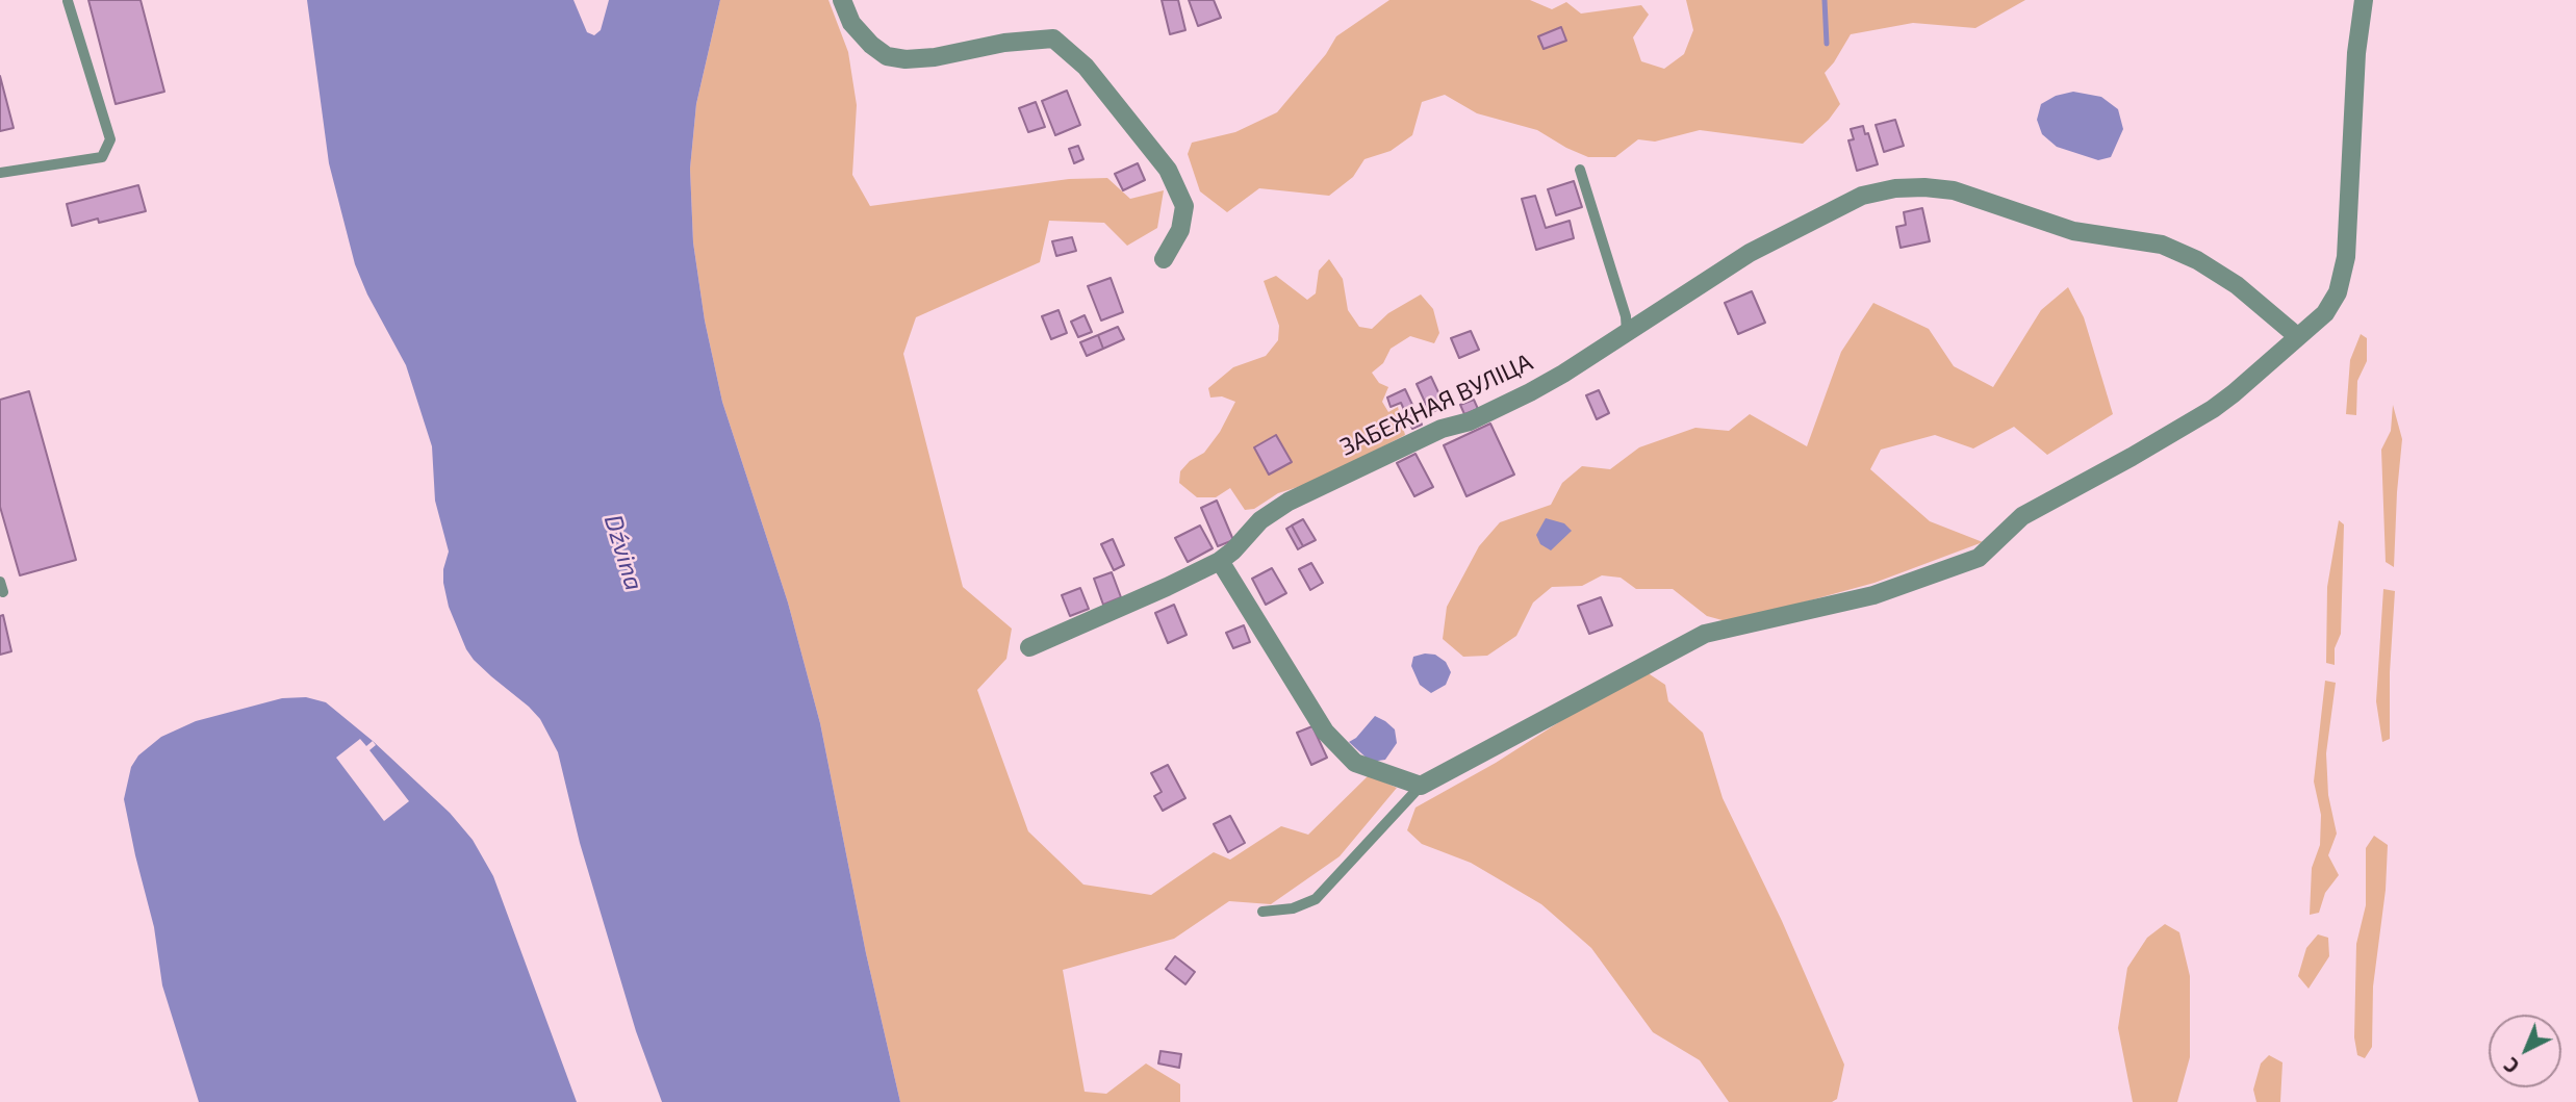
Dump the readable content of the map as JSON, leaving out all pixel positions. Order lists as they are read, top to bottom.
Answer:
{
  "streets": {
    "street": ["ЗАБЕЖНАЯ ВУЛІЦА"]
  },
  "water": ["Dźvina"],
  "north": "bottom left"
}
